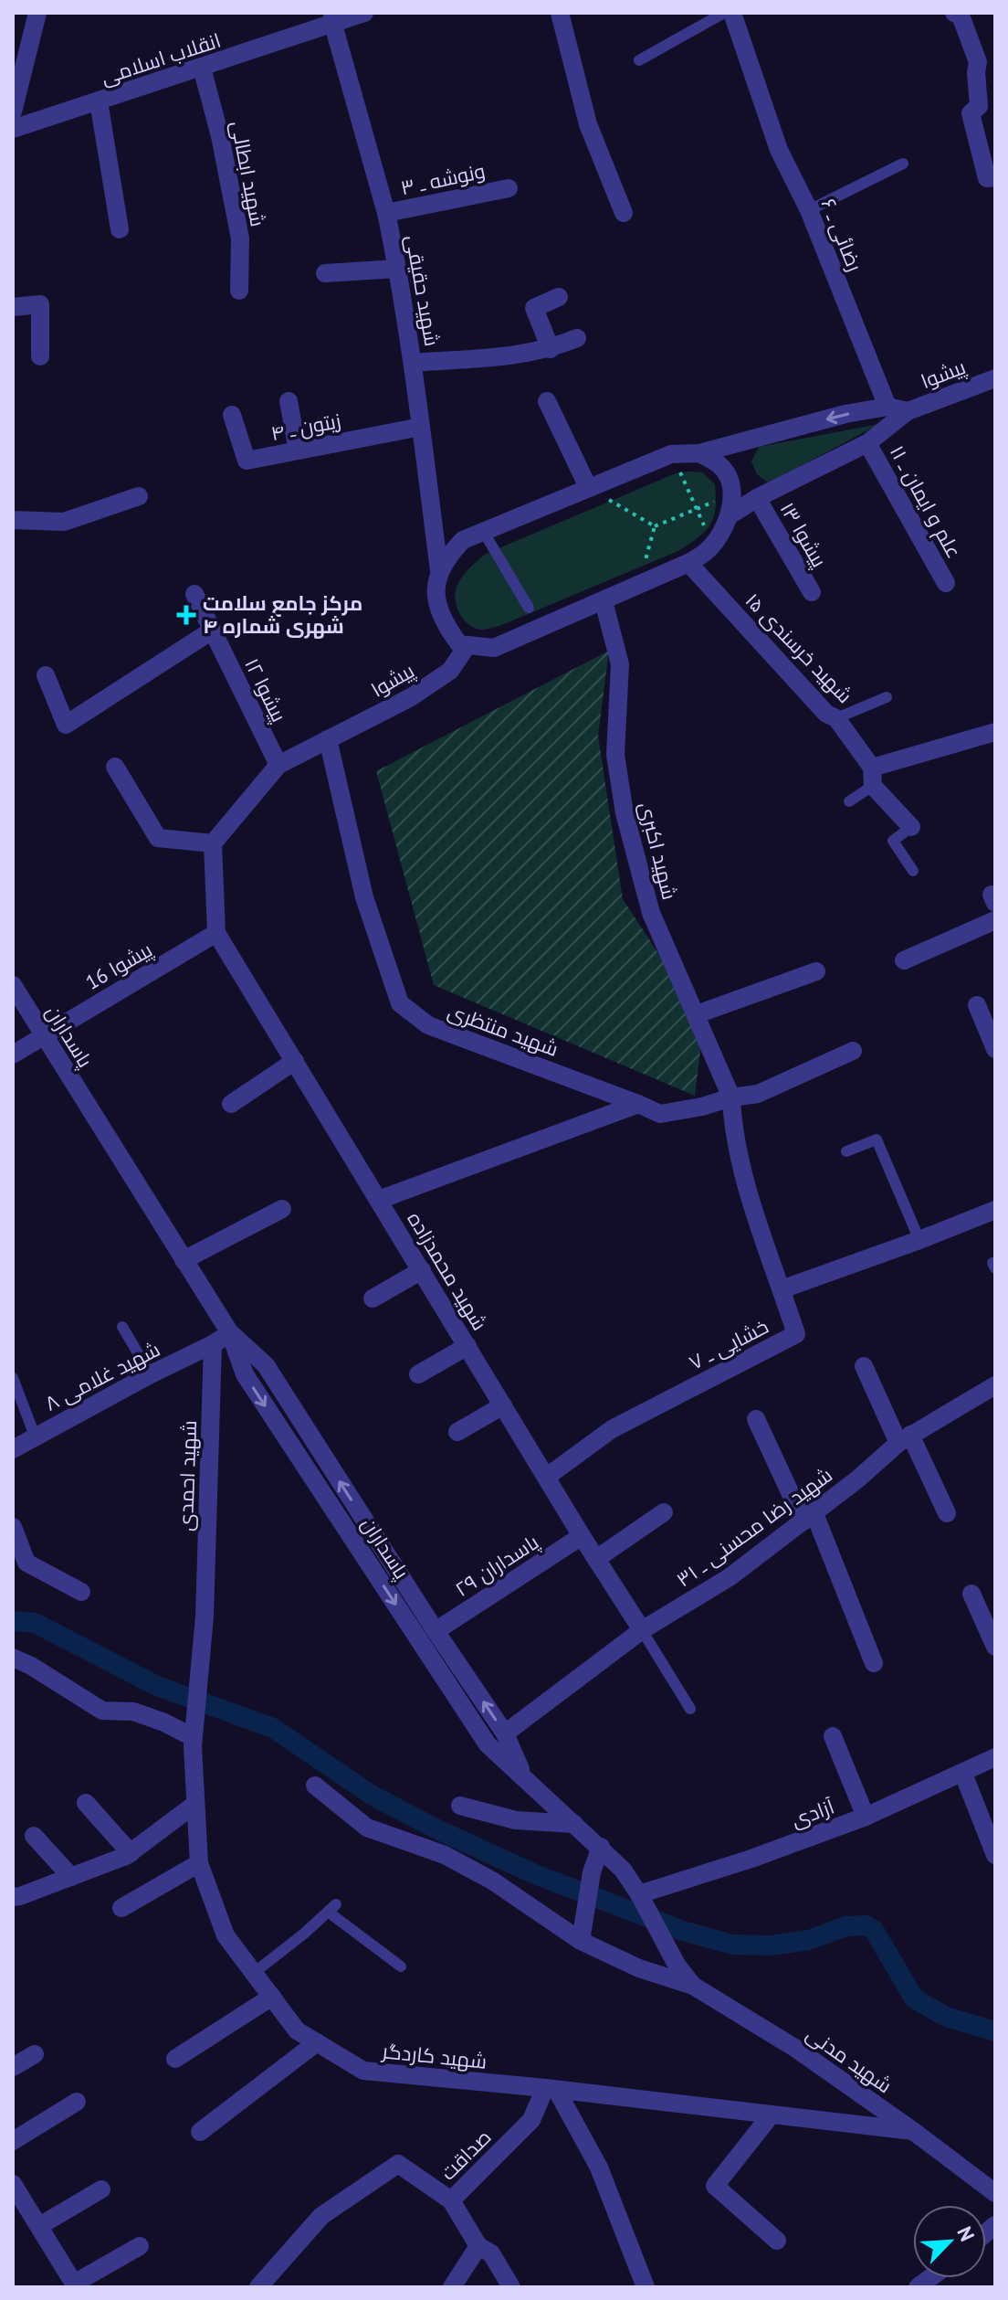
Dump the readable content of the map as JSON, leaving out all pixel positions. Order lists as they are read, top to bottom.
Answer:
{
  "streets": {
    "street": [
      "انقلاب اسلامی",
      "شهید ابطالی",
      "ونوشه ـ ۳",
      "رضائی ـ ۶",
      "شهید حقیقی",
      "پیشوا",
      "زیتون ـ ۴",
      "علم و ایمان ـ ۱۱",
      "پیشوا ۱۳",
      "شهید خرسندی ۱۵",
      "پیشوا ۱۲",
      "شهید اکبری",
      "پیشوا 16",
      "شهید منتظری",
      "پاسداران",
      "شهید محمدزاده",
      "خشایی ـ ۷",
      "۸ شهید غلامی",
      "شهید احمدی",
      "شهید رضا محسنی ـ ۳۱",
      "پاسداران ۲۹",
      "آزادی",
      "شهید کاردگر",
      "شهید مدنی",
      "صداقت"
    ]
  },
  "crossings": [
    ["انقلاب اسلامی", "شهید ابطالی"],
    ["انقلاب اسلامی", "شهید حقیقی"],
    ["ونوشه ـ ۳", "شهید حقیقی"],
    ["شهید حقیقی", "پیشوا"],
    ["شهید حقیقی", "زیتون ـ ۴"],
    ["پیشوا", "علم و ایمان ـ ۱۱"],
    ["پیشوا", "پیشوا ۱۳"],
    ["پیشوا", "پیشوا ۱۲"],
    ["پیشوا", "شهید منتظری"],
    ["شهید اکبری", "شهید منتظری"],
    ["شهید اکبری", "خشایی ـ ۷"],
    ["پیشوا 16", "پاسداران"],
    ["پیشوا 16", "شهید محمدزاده"],
    ["شهید منتظری", "خشایی ـ ۷"],
    ["پاسداران", "شهید رضا محسنی ـ ۳۱"],
    ["پاسداران", "پاسداران ۲۹"],
    ["پاسداران", "آزادی"],
    ["پاسداران", "شهید مدنی"],
    ["شهید محمدزاده", "خشایی ـ ۷"],
    ["شهید محمدزاده", "شهید رضا محسنی ـ ۳۱"],
    ["شهید محمدزاده", "پاسداران ۲۹"],
    ["۸ شهید غلامی", "شهید احمدی"],
    ["شهید احمدی", "شهید کاردگر"],
    ["شهید کاردگر", "شهید مدنی"],
    ["شهید کاردگر", "صداقت"]
  ],
  "places": {
    "health": ["مرکز جامع سلامت شهری شماره ۴"]
  },
  "north": "top right"
}
